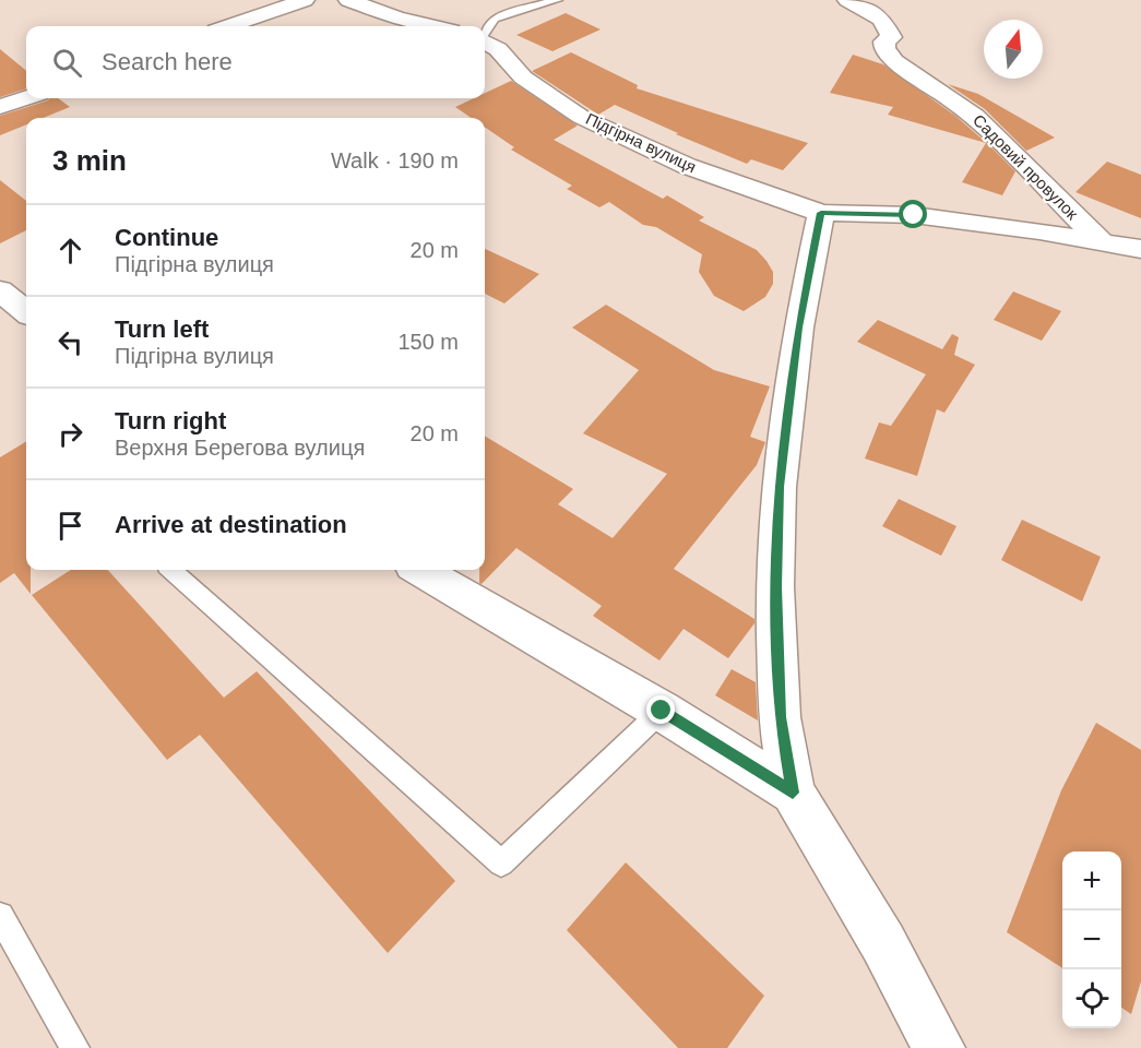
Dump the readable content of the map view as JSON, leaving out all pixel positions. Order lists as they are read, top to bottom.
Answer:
{
  "streets": {
    "street": ["Підгірна вулиця", "Садовий провулок"]
  },
  "crossings": [
    ["Підгірна вулиця", "Садовий провулок"]
  ],
  "north": "top",
  "page": {
    "search": "Search here",
    "heading": ["3 min", "Walk · 190 m"],
    "list": [
      ["Continue", "Підгірна вулиця", "20 m"],
      ["Turn left", "Підгірна вулиця", "150 m"],
      ["Turn right", "Верхня Берегова вулиця", "20 m"],
      "Arrive at destination"
    ],
    "map_buttons": ["+", "−"]
  }
}
